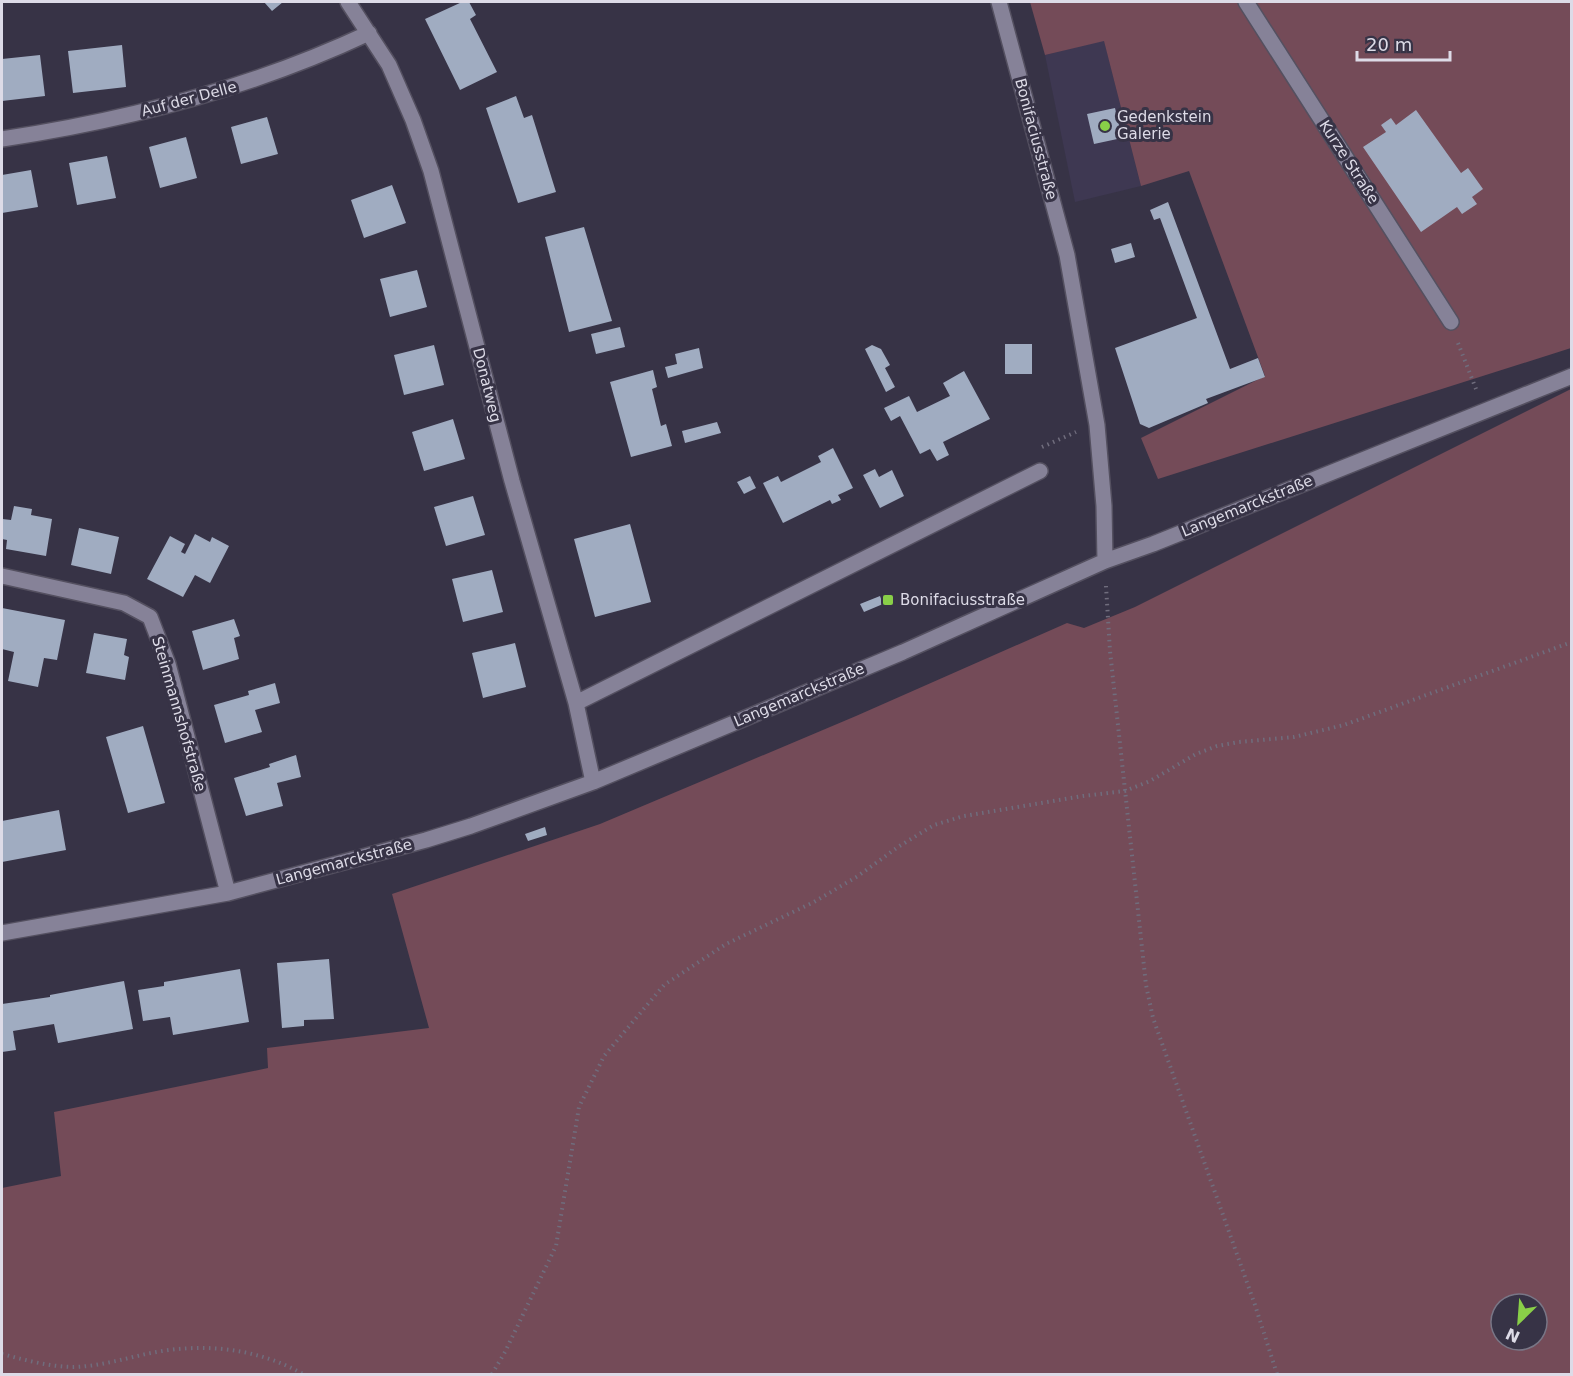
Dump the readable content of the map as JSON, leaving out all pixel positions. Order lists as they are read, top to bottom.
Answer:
{
  "streets": {
    "street": [
      "Auf der Delle",
      "Bonifaciusstraße",
      "Kurze Straße",
      "Donatweg",
      "Langemarckstraße",
      "Steinmannshofstraße"
    ]
  },
  "crossings": [
    ["Auf der Delle", "Donatweg"],
    ["Bonifaciusstraße", "Langemarckstraße"],
    ["Donatweg", "Langemarckstraße"],
    ["Langemarckstraße", "Steinmannshofstraße"]
  ],
  "places": {
    "other": ["Gedenkstein Galerie"],
    "transit": ["Bonifaciusstraße"]
  },
  "scale_bar": "20 m",
  "north": "bottom left"
}
